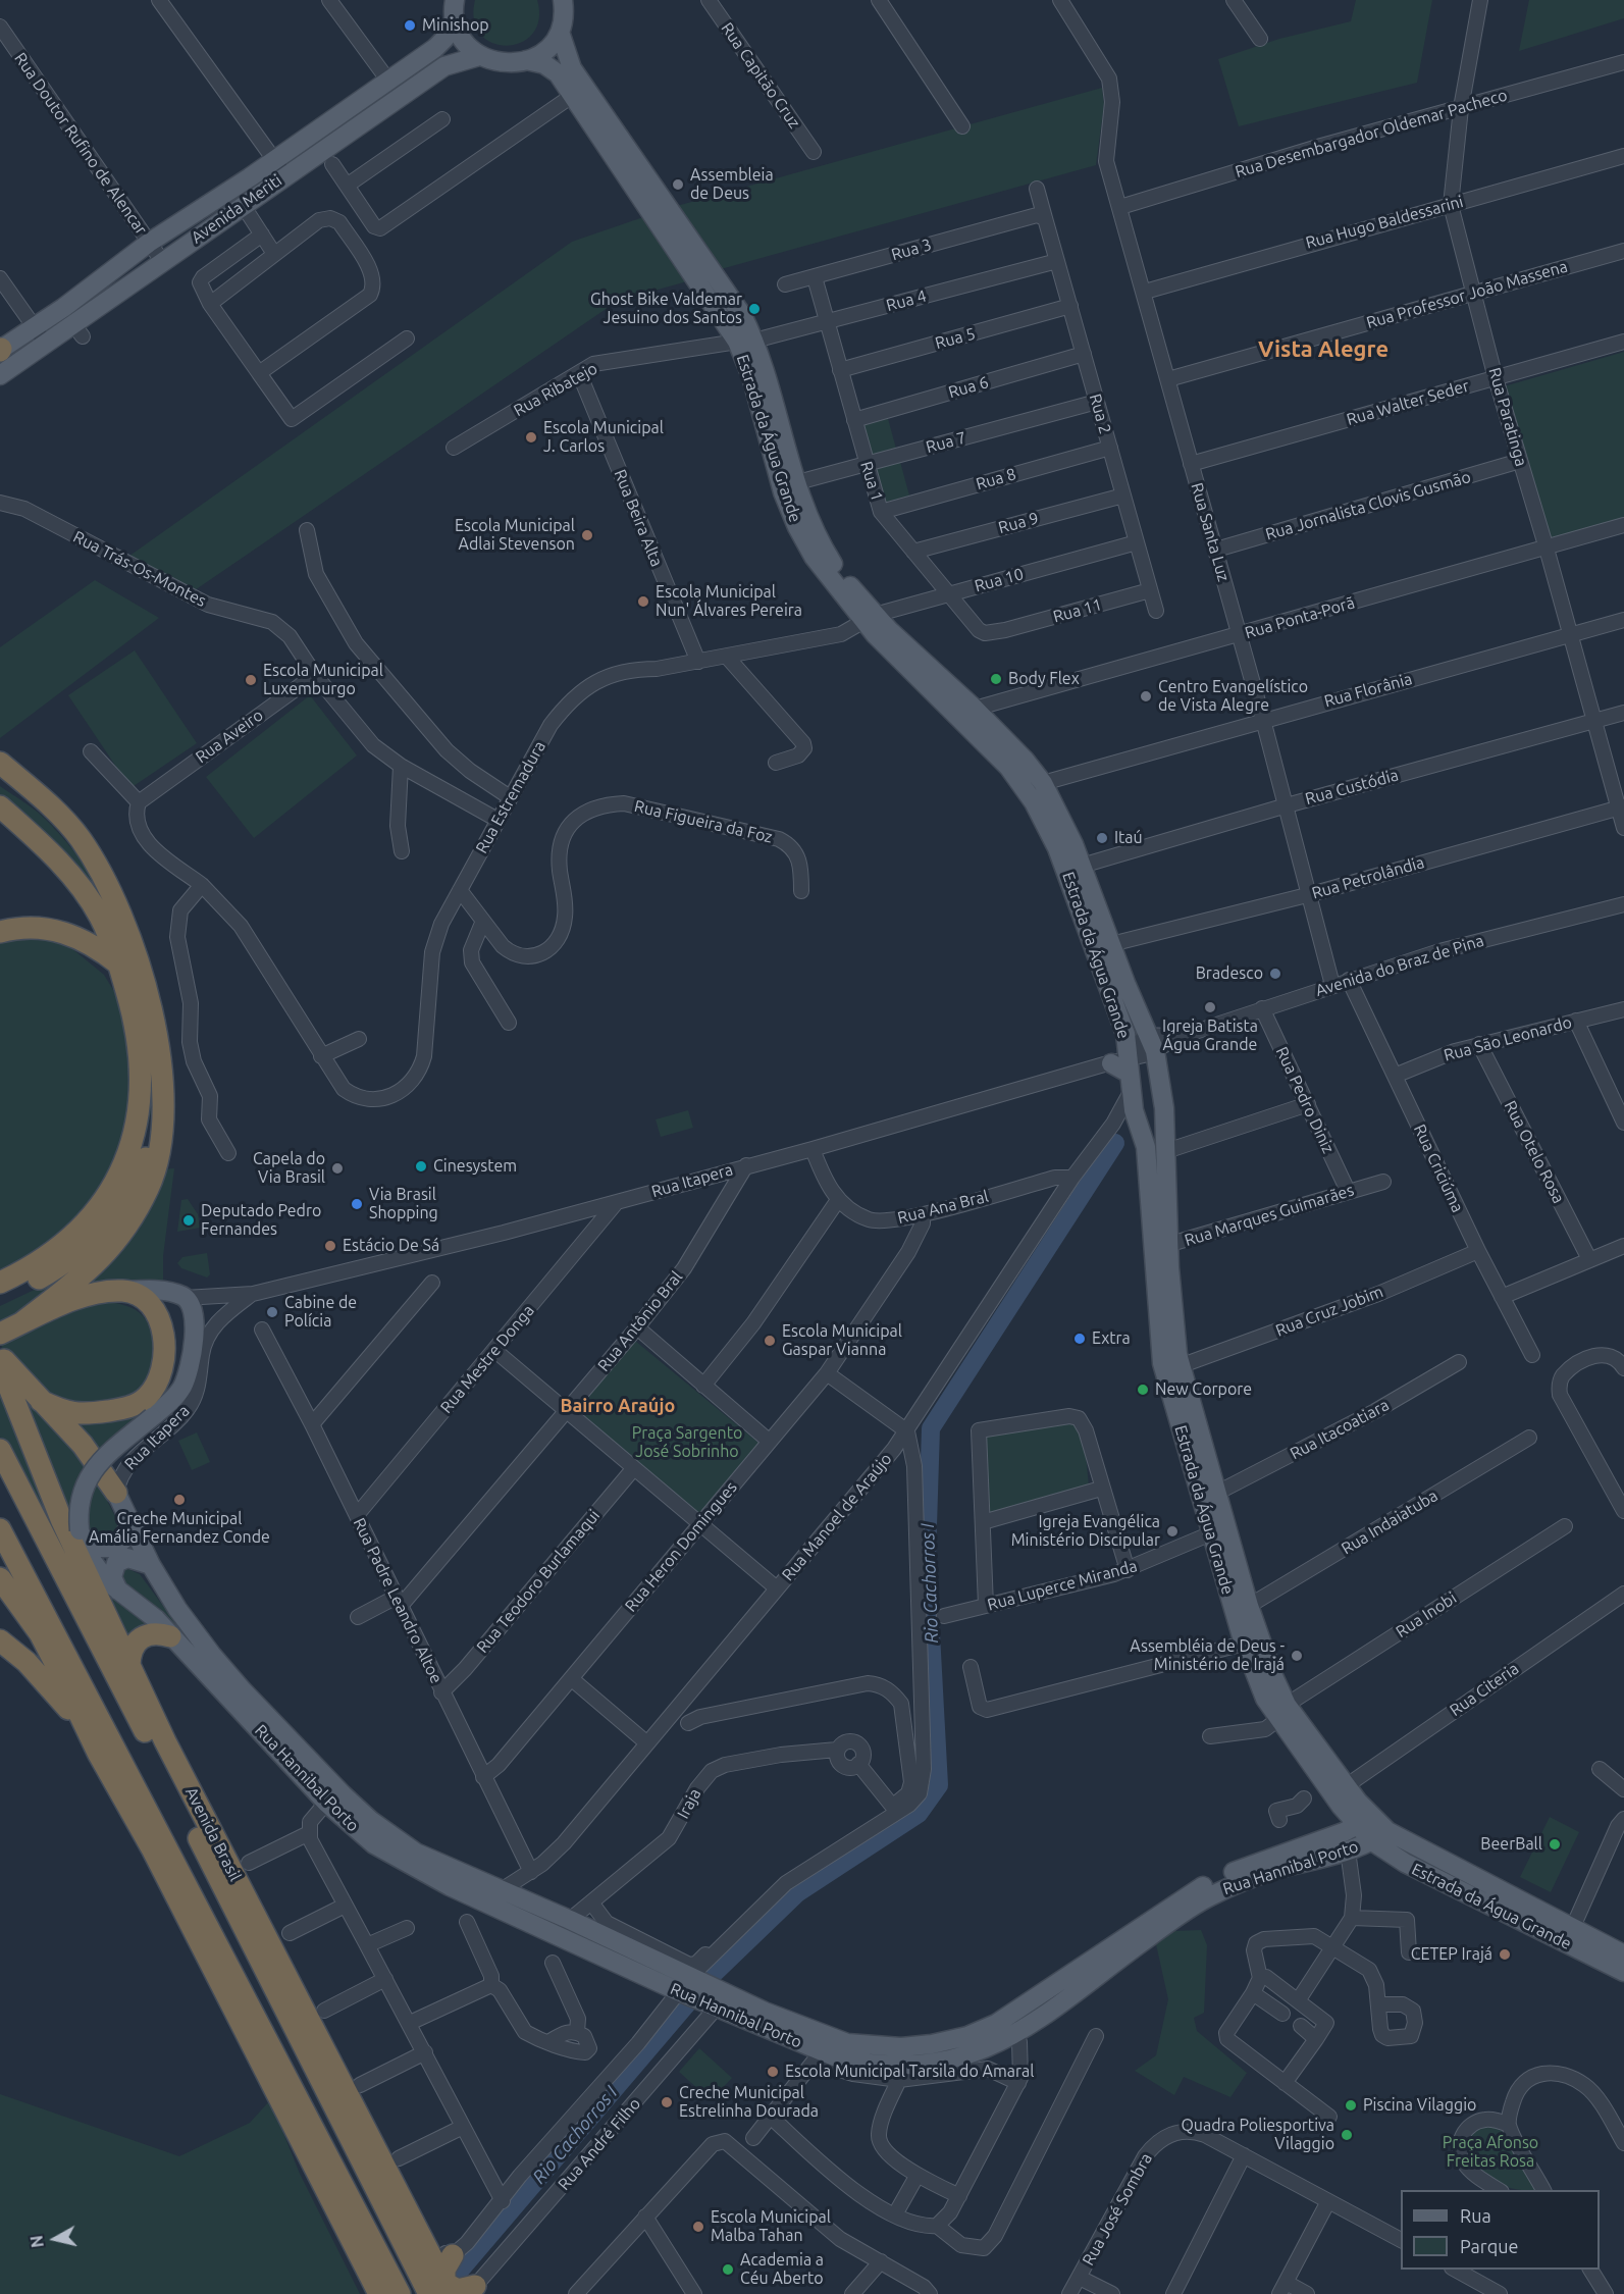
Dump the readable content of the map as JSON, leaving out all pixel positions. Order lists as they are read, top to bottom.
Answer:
{
  "streets": {
    "highway": ["Avenida Brasil"],
    "main road": ["Avenida Meriti", "Estrada da Água Grande", "Rua Hannibal Porto"],
    "street": [
      "Rua Capitão Cruz",
      "Rua Desembargador Oldemar Pacheco",
      "Rua Doutor Rufino de Alencar",
      "Rua Hugo Baldessarini",
      "Rua 3",
      "Rua Professor João Massena",
      "Rua 4",
      "Rua 5",
      "Rua 6",
      "Rua Ribatejo",
      "Rua Walter Seder",
      "Rua 2",
      "Rua Paratinga",
      "Rua 7",
      "Rua 8",
      "Rua 1",
      "Rua Jornalista Clovis Gusmão",
      "Rua Beira Alta",
      "Rua 9",
      "Rua Santa Luz",
      "Rua Trás-Os-Montes",
      "Rua 10",
      "Rua 11",
      "Rua Ponta-Porã",
      "Rua Florânia",
      "Rua Aveiro",
      "Rua Custódia",
      "Rua Estremadura",
      "Rua Figueira da Foz",
      "Rua Petrolândia",
      "Avenida do Braz de Pina",
      "Rua São Leonardo",
      "Rua Pedro Diniz",
      "Rua Otelo Rosa",
      "Rua Criciúma",
      "Rua Itapera",
      "Rua Ana Bral",
      "Rua Marques Guimarães",
      "Rua Cruz Jobim",
      "Rua Antônio Bral",
      "Rua Mestre Donga",
      "Rua Itacoatiara",
      "Rua Manoel de Araújo",
      "Rua Indaiatuba",
      "Rua Heron Domingues",
      "Rua Teodoro Burlamaqui",
      "Rua Luperce Miranda",
      "Rua Padre Leandro Altoe",
      "Rua Inobi",
      "Rua Citeria",
      "Iraja",
      "Rua André Filho",
      "Rua José Sombra"
    ]
  },
  "crossings": [
    ["Rua Desembargador Oldemar Pacheco", "Rua Paratinga"],
    ["Rua Desembargador Oldemar Pacheco", "Rua Santa Luz"],
    ["Rua Doutor Rufino de Alencar", "Avenida Meriti"],
    ["Rua Hugo Baldessarini", "Rua Paratinga"],
    ["Rua Hugo Baldessarini", "Rua Santa Luz"],
    ["Rua 3", "Rua 2"],
    ["Rua 3", "Rua 1"],
    ["Rua Professor João Massena", "Rua Paratinga"],
    ["Rua Professor João Massena", "Rua Santa Luz"],
    ["Rua 4", "Rua Ribatejo"],
    ["Rua 4", "Rua 2"],
    ["Rua 4", "Estrada da Água Grande"],
    ["Rua 4", "Rua 1"],
    ["Rua 5", "Rua 2"],
    ["Rua 5", "Rua 1"],
    ["Rua 6", "Rua 2"],
    ["Rua 6", "Rua 1"],
    ["Rua Ribatejo", "Estrada da Água Grande"],
    ["Rua Ribatejo", "Rua Beira Alta"],
    ["Rua Walter Seder", "Rua Paratinga"],
    ["Rua Walter Seder", "Rua Santa Luz"],
    ["Rua 2", "Rua 7"],
    ["Rua 2", "Rua 8"],
    ["Rua 2", "Rua 9"],
    ["Rua 2", "Rua 10"],
    ["Rua 2", "Rua 11"],
    ["Rua Paratinga", "Rua Jornalista Clovis Gusmão"],
    ["Rua Paratinga", "Rua Ponta-Porã"],
    ["Rua Paratinga", "Rua Florânia"],
    ["Rua Paratinga", "Rua Custódia"],
    ["Rua Paratinga", "Rua Petrolândia"],
    ["Estrada da Água Grande", "Rua 7"],
    ["Estrada da Água Grande", "Rua 10"],
    ["Estrada da Água Grande", "Rua Ponta-Porã"],
    ["Estrada da Água Grande", "Rua Florânia"],
    ["Estrada da Água Grande", "Rua Custódia"],
    ["Estrada da Água Grande", "Rua Estremadura"],
    ["Estrada da Água Grande", "Rua Petrolândia"],
    ["Estrada da Água Grande", "Avenida do Braz de Pina"],
    ["Estrada da Água Grande", "Rua Itapera"],
    ["Estrada da Água Grande", "Rua Marques Guimarães"],
    ["Estrada da Água Grande", "Rua Cruz Jobim"],
    ["Estrada da Água Grande", "Rua Itacoatiara"],
    ["Estrada da Água Grande", "Rua Manoel de Araújo"],
    ["Estrada da Água Grande", "Rua Indaiatuba"],
    ["Estrada da Água Grande", "Rua Luperce Miranda"],
    ["Estrada da Água Grande", "Rua Inobi"],
    ["Estrada da Água Grande", "Rua Citeria"],
    ["Estrada da Água Grande", "Rua Hannibal Porto"],
    ["Rua 7", "Rua 1"],
    ["Rua 8", "Rua 1"],
    ["Rua 1", "Rua 9"],
    ["Rua 1", "Rua 10"],
    ["Rua 1", "Rua 11"],
    ["Rua Jornalista Clovis Gusmão", "Rua Santa Luz"],
    ["Rua Beira Alta", "Rua Estremadura"],
    ["Rua Santa Luz", "Rua Ponta-Porã"],
    ["Rua Santa Luz", "Rua Florânia"],
    ["Rua Santa Luz", "Rua Custódia"],
    ["Rua Santa Luz", "Rua Petrolândia"],
    ["Rua Santa Luz", "Avenida do Braz de Pina"],
    ["Rua Trás-Os-Montes", "Rua Aveiro"],
    ["Rua Trás-Os-Montes", "Rua Estremadura"],
    ["Rua 10", "Rua Estremadura"],
    ["Rua Aveiro", "Rua Estremadura"],
    ["Rua Estremadura", "Rua Figueira da Foz"],
    ["Avenida do Braz de Pina", "Rua Pedro Diniz"],
    ["Avenida do Braz de Pina", "Rua Criciúma"],
    ["Avenida do Braz de Pina", "Rua Itapera"],
    ["Avenida do Braz de Pina", "Rua Manoel de Araújo"],
    ["Rua São Leonardo", "Rua Otelo Rosa"],
    ["Rua São Leonardo", "Rua Criciúma"],
    ["Rua Pedro Diniz", "Rua Marques Guimarães"],
    ["Rua Criciúma", "Rua Cruz Jobim"],
    ["Rua Itapera", "Rua Ana Bral"],
    ["Rua Itapera", "Rua Antônio Bral"],
    ["Rua Itapera", "Rua Mestre Donga"],
    ["Rua Itapera", "Rua Manoel de Araújo"],
    ["Rua Itapera", "Rua Hannibal Porto"],
    ["Rua Ana Bral", "Rua Manoel de Araújo"],
    ["Rua Ana Bral", "Rua Heron Domingues"],
    ["Rua Antônio Bral", "Rua Padre Leandro Altoe"],
    ["Rua Mestre Donga", "Rua Padre Leandro Altoe"],
    ["Rua Manoel de Araújo", "Rua Padre Leandro Altoe"],
    ["Rua Manoel de Araújo", "Rua Hannibal Porto"],
    ["Rua Heron Domingues", "Rua Padre Leandro Altoe"],
    ["Rua Teodoro Burlamaqui", "Rua Padre Leandro Altoe"],
    ["Rua Padre Leandro Altoe", "Rua Hannibal Porto"],
    ["Rua Hannibal Porto", "Iraja"],
    ["Rua Hannibal Porto", "Rua André Filho"]
  ],
  "districts": ["Vista Alegre", "Bairro Araújo"],
  "water": ["Rio Cachorros I"],
  "parks": ["Praça Sargento José Sobrinho", "Praça Afonso Freitas Rosa"],
  "places": [
    "Minishop",
    "Assembleia de Deus",
    "Ghost Bike Valdemar Jesuino dos Santos",
    "Escola Municipal J. Carlos",
    "Escola Municipal Adlai Stevenson",
    "Escola Municipal Nun' Álvares Pereira",
    "Body Flex",
    "Escola Municipal Luxemburgo",
    "Centro Evangelístico de Vista Alegre",
    "Itaú",
    "Bradesco",
    "Igreja Batista Água Grande",
    "Cinesystem",
    "Capela do Via Brasil",
    "Via Brasil Shopping",
    "Deputado Pedro Fernandes",
    "Estácio De Sá",
    "Cabine de Polícia",
    "Extra",
    "Escola Municipal Gaspar Vianna",
    "New Corpore",
    "Creche Municipal Amália Fernandez Conde",
    "Igreja Evangélica Ministério Discipular",
    "Assembléia de Deus - Ministério de Irajá",
    "BeerBall",
    "CETEP Irajá",
    "Escola Municipal Tarsila do Amaral",
    "Creche Municipal Estrelinha Dourada",
    "Piscina Vilaggio",
    "Quadra Poliesportiva Vilaggio",
    "Escola Municipal Malba Tahan",
    "Academia a Céu Aberto"
  ],
  "legend": ["Rua", "Parque"],
  "north": "left"
}
